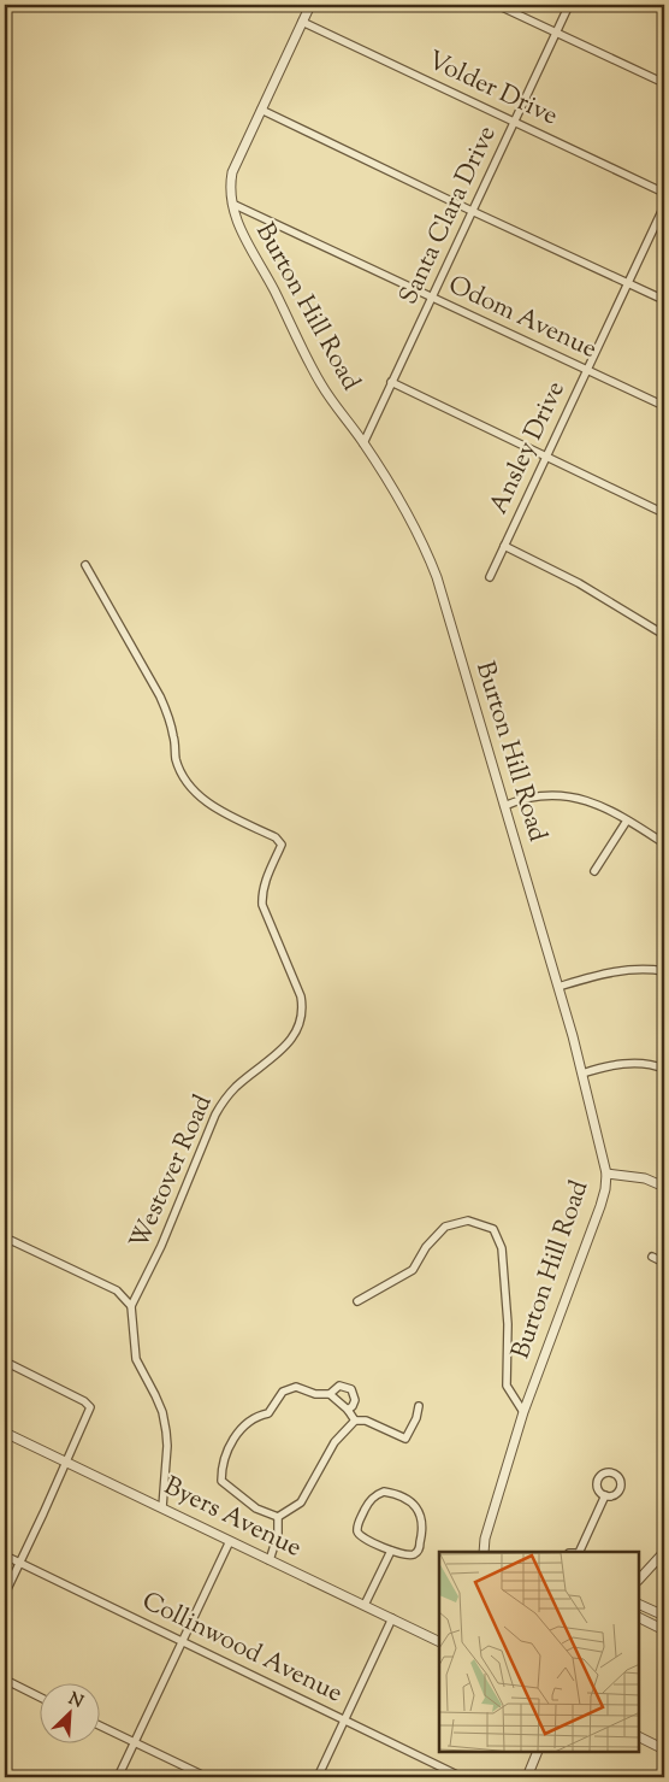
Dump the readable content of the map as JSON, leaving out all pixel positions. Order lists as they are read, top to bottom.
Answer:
{
  "streets": {
    "street": [
      "Volder Drive",
      "Santa Clara Drive",
      "Burton Hill Road",
      "Odom Avenue",
      "Ansley Drive",
      "Westover Road",
      "Byers Avenue",
      "Collinwood Avenue"
    ]
  },
  "crossings": [
    ["Volder Drive", "Santa Clara Drive"],
    ["Volder Drive", "Burton Hill Road"],
    ["Santa Clara Drive", "Burton Hill Road"],
    ["Santa Clara Drive", "Odom Avenue"],
    ["Burton Hill Road", "Odom Avenue"],
    ["Odom Avenue", "Ansley Drive"]
  ],
  "north": "top right"
}
